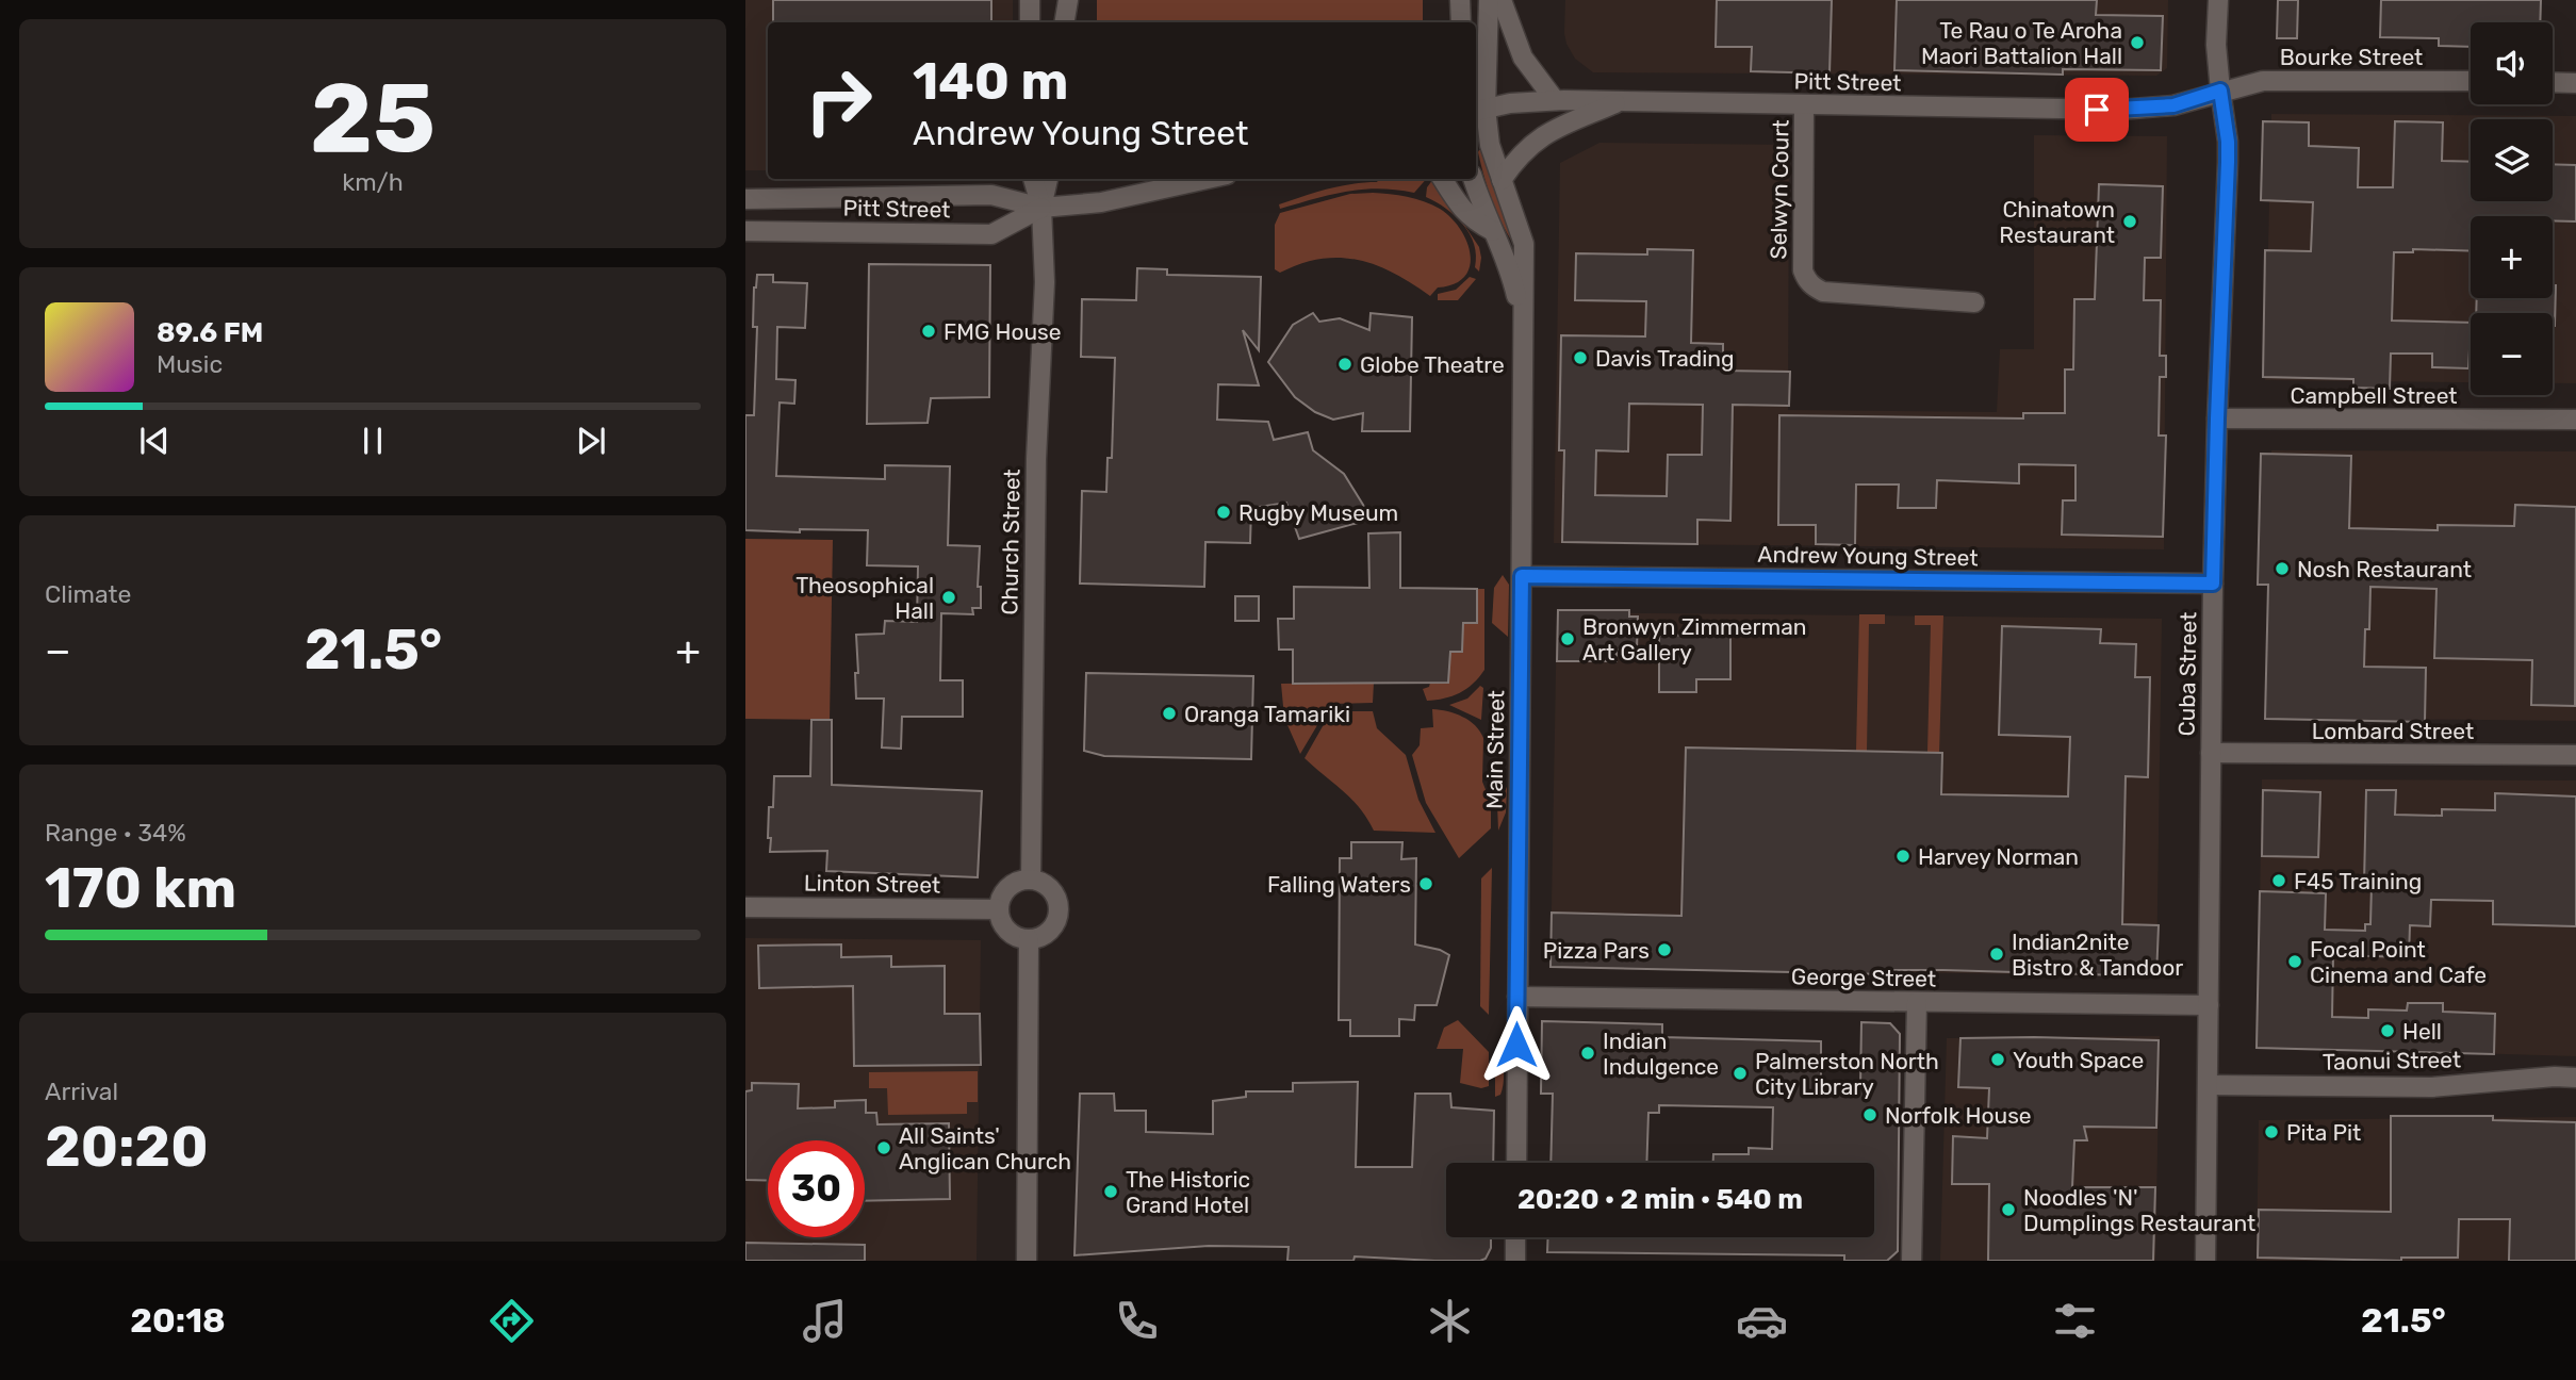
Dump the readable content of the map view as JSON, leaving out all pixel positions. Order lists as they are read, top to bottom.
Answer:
{
  "streets": {
    "street": [
      "Bourke Street",
      "Pitt Street",
      "Selwyn Court",
      "Campbell Street",
      "Church Street",
      "Andrew Young Street",
      "Cuba Street",
      "Lombard Street",
      "Main Street",
      "Linton Street",
      "George Street",
      "Taonui Street"
    ]
  },
  "crossings": [
    ["Bourke Street", "Pitt Street"],
    ["Bourke Street", "Cuba Street"],
    ["Pitt Street", "Selwyn Court"],
    ["Pitt Street", "Church Street"],
    ["Pitt Street", "Cuba Street"],
    ["Pitt Street", "Main Street"],
    ["Campbell Street", "Cuba Street"],
    ["Church Street", "Linton Street"],
    ["Andrew Young Street", "Cuba Street"],
    ["Andrew Young Street", "Main Street"],
    ["Cuba Street", "Lombard Street"],
    ["Cuba Street", "George Street"],
    ["Cuba Street", "Taonui Street"],
    ["Main Street", "George Street"]
  ],
  "places": [
    "Te Rau o Te Aroha Maori Battalion Hall",
    "Chinatown Restaurant",
    "FMG House",
    "Davis Trading",
    "Globe Theatre",
    "Rugby Museum",
    "Nosh Restaurant",
    "Theosophical Hall",
    "Bronwyn Zimmerman Art Gallery",
    "Oranga Tamariki",
    "Harvey Norman",
    "F45 Training",
    "Falling Waters",
    "Pizza Pars",
    "Indian2nite Bistro & Tandoor",
    "Focal Point Cinema and Cafe",
    "Hell",
    "Indian Indulgence",
    "Youth Space",
    "Palmerston North City Library",
    "Norfolk House",
    "Pita Pit",
    "All Saints' Anglican Church",
    "The Historic Grand Hotel",
    "Noodles 'N' Dumplings Restaurant"
  ],
  "page": {
    "tile": [
      ["25", "km/h"],
      "Climate",
      ["Range · 34%", "170 km"],
      ["Arrival", "20:20"]
    ],
    "map_buttons": ["+", "−"],
    "turn": ["140 m", "Andrew Young Street"],
    "song": ["89.6 FM", "Music"],
    "heat": ["−", "21.5°", "+"],
    "limit": "30",
    "trip": "20:20 · 2 min · 540 m",
    "tabs": ["20:18", "21.5°"]
  }
}
